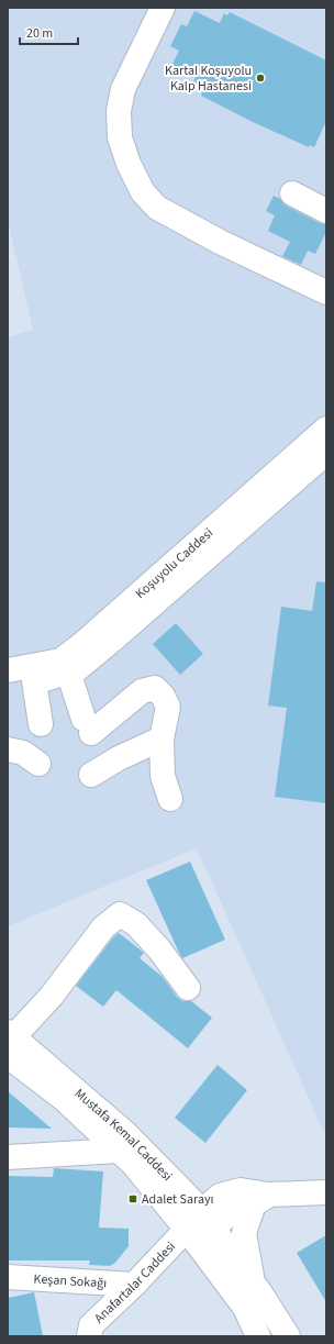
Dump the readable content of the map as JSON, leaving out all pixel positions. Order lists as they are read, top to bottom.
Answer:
{
  "streets": {
    "street": [
      "Koşuyolu Caddesi",
      "Mustafa Kemal Caddesi",
      "Keşan Sokağı",
      "Anafartalar Caddesi"
    ]
  },
  "crossings": [
    ["Mustafa Kemal Caddesi", "Anafartalar Caddesi"],
    ["Keşan Sokağı", "Anafartalar Caddesi"]
  ],
  "places": {
    "other": ["Kartal Koşuyolu Kalp Hastanesi"],
    "transit": ["Adalet Sarayı"]
  },
  "scale_bar": "20 m"
}
